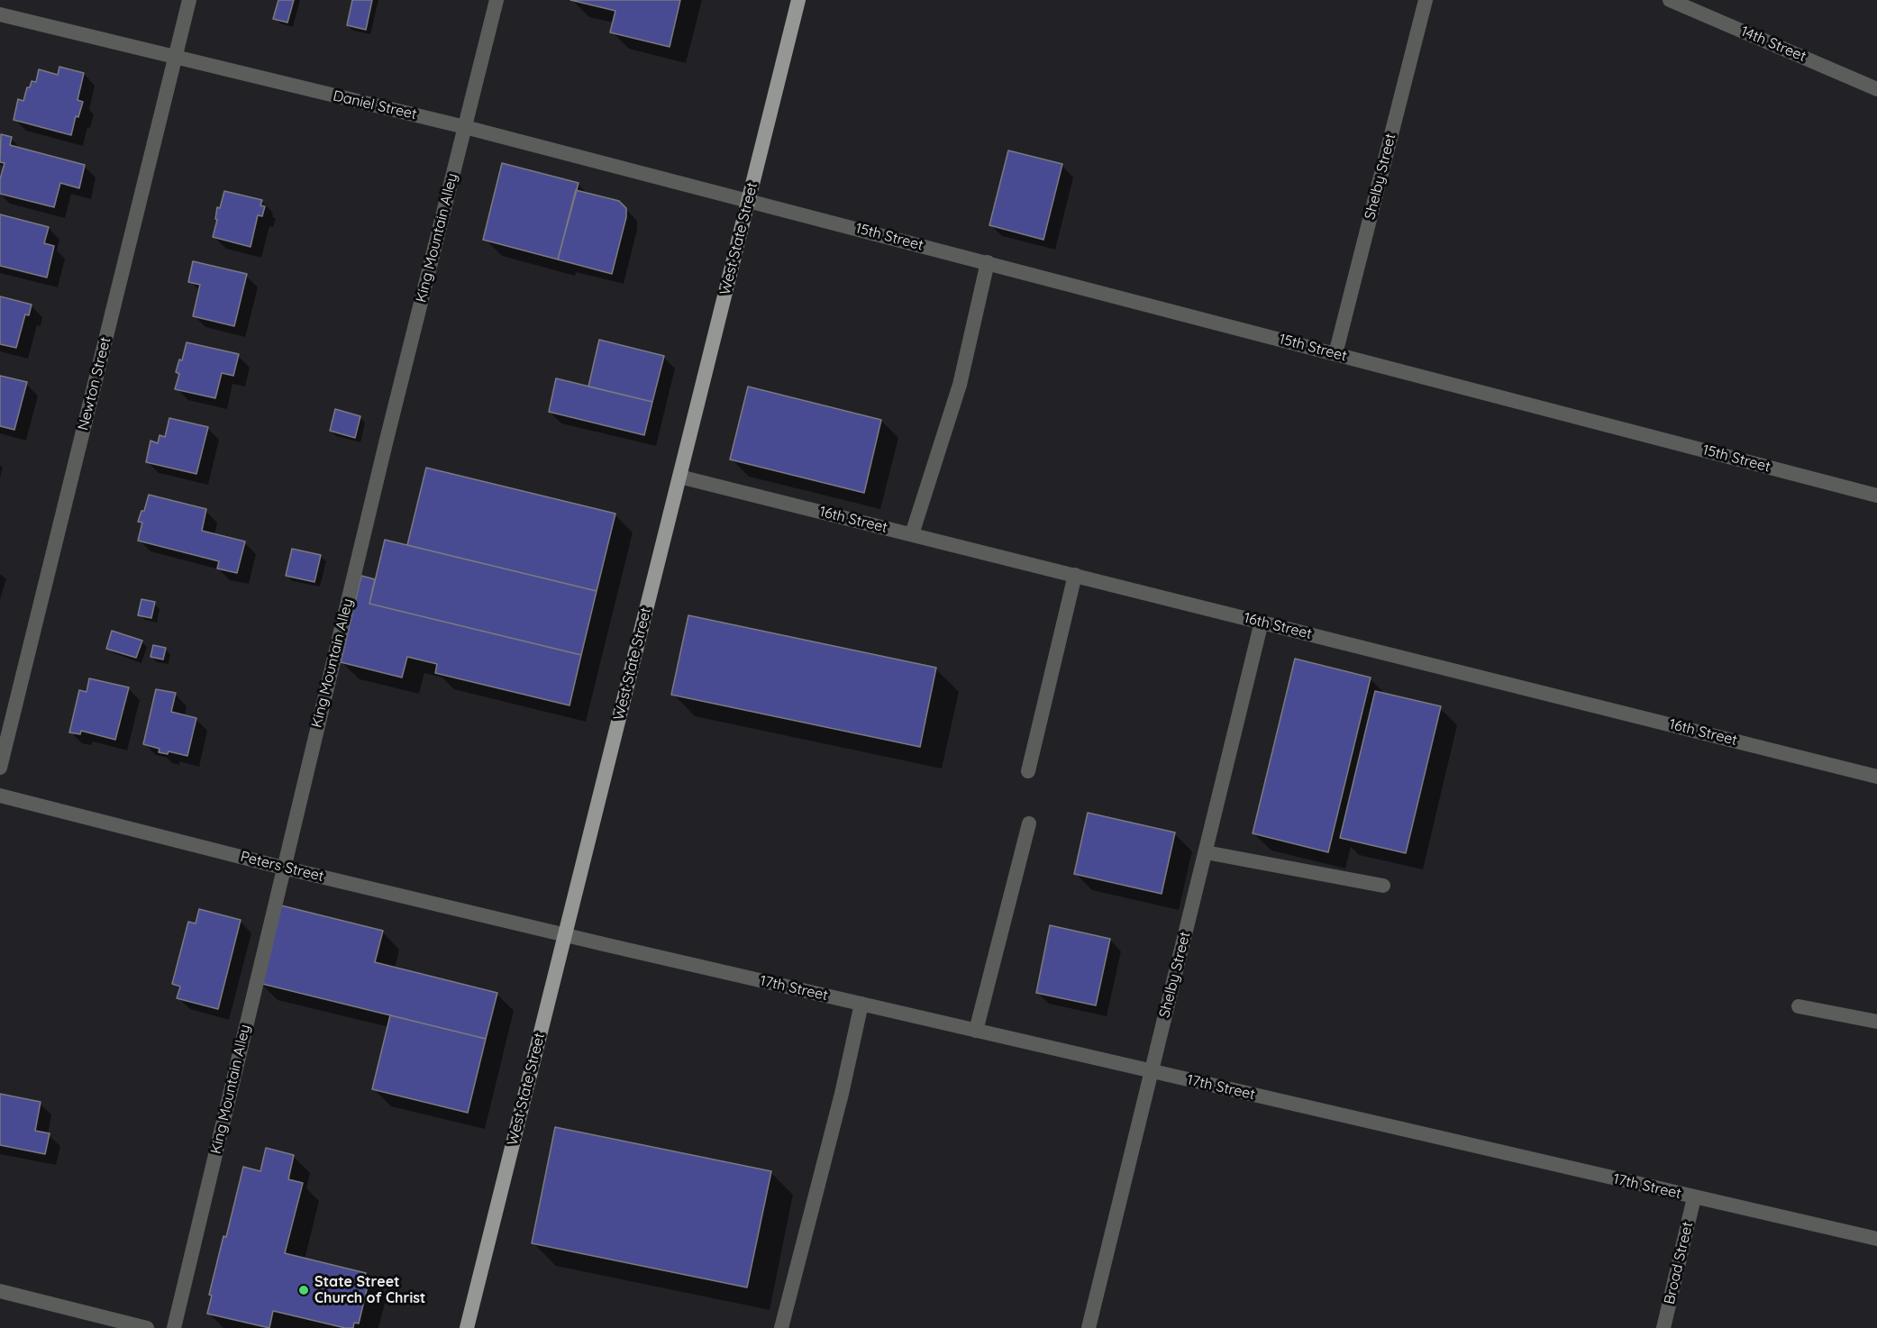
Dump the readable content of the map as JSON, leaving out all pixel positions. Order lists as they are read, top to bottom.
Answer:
{
  "streets": {
    "main road": ["West State Street"],
    "street": [
      "14th Street",
      "Daniel Street",
      "Shelby Street",
      "15th Street",
      "King Mountain Alley",
      "Newton Street",
      "16th Street",
      "Peters Street",
      "17th Street",
      "Broad Street"
    ]
  },
  "crossings": [
    ["Daniel Street", "15th Street"],
    ["Daniel Street", "King Mountain Alley"],
    ["Daniel Street", "West State Street"],
    ["Daniel Street", "Newton Street"],
    ["Shelby Street", "15th Street"],
    ["Shelby Street", "16th Street"],
    ["Shelby Street", "17th Street"],
    ["15th Street", "West State Street"],
    ["King Mountain Alley", "Peters Street"],
    ["West State Street", "16th Street"],
    ["West State Street", "Peters Street"],
    ["West State Street", "17th Street"],
    ["Peters Street", "17th Street"],
    ["17th Street", "Broad Street"]
  ],
  "places": ["State Street Church of Christ"]
}
